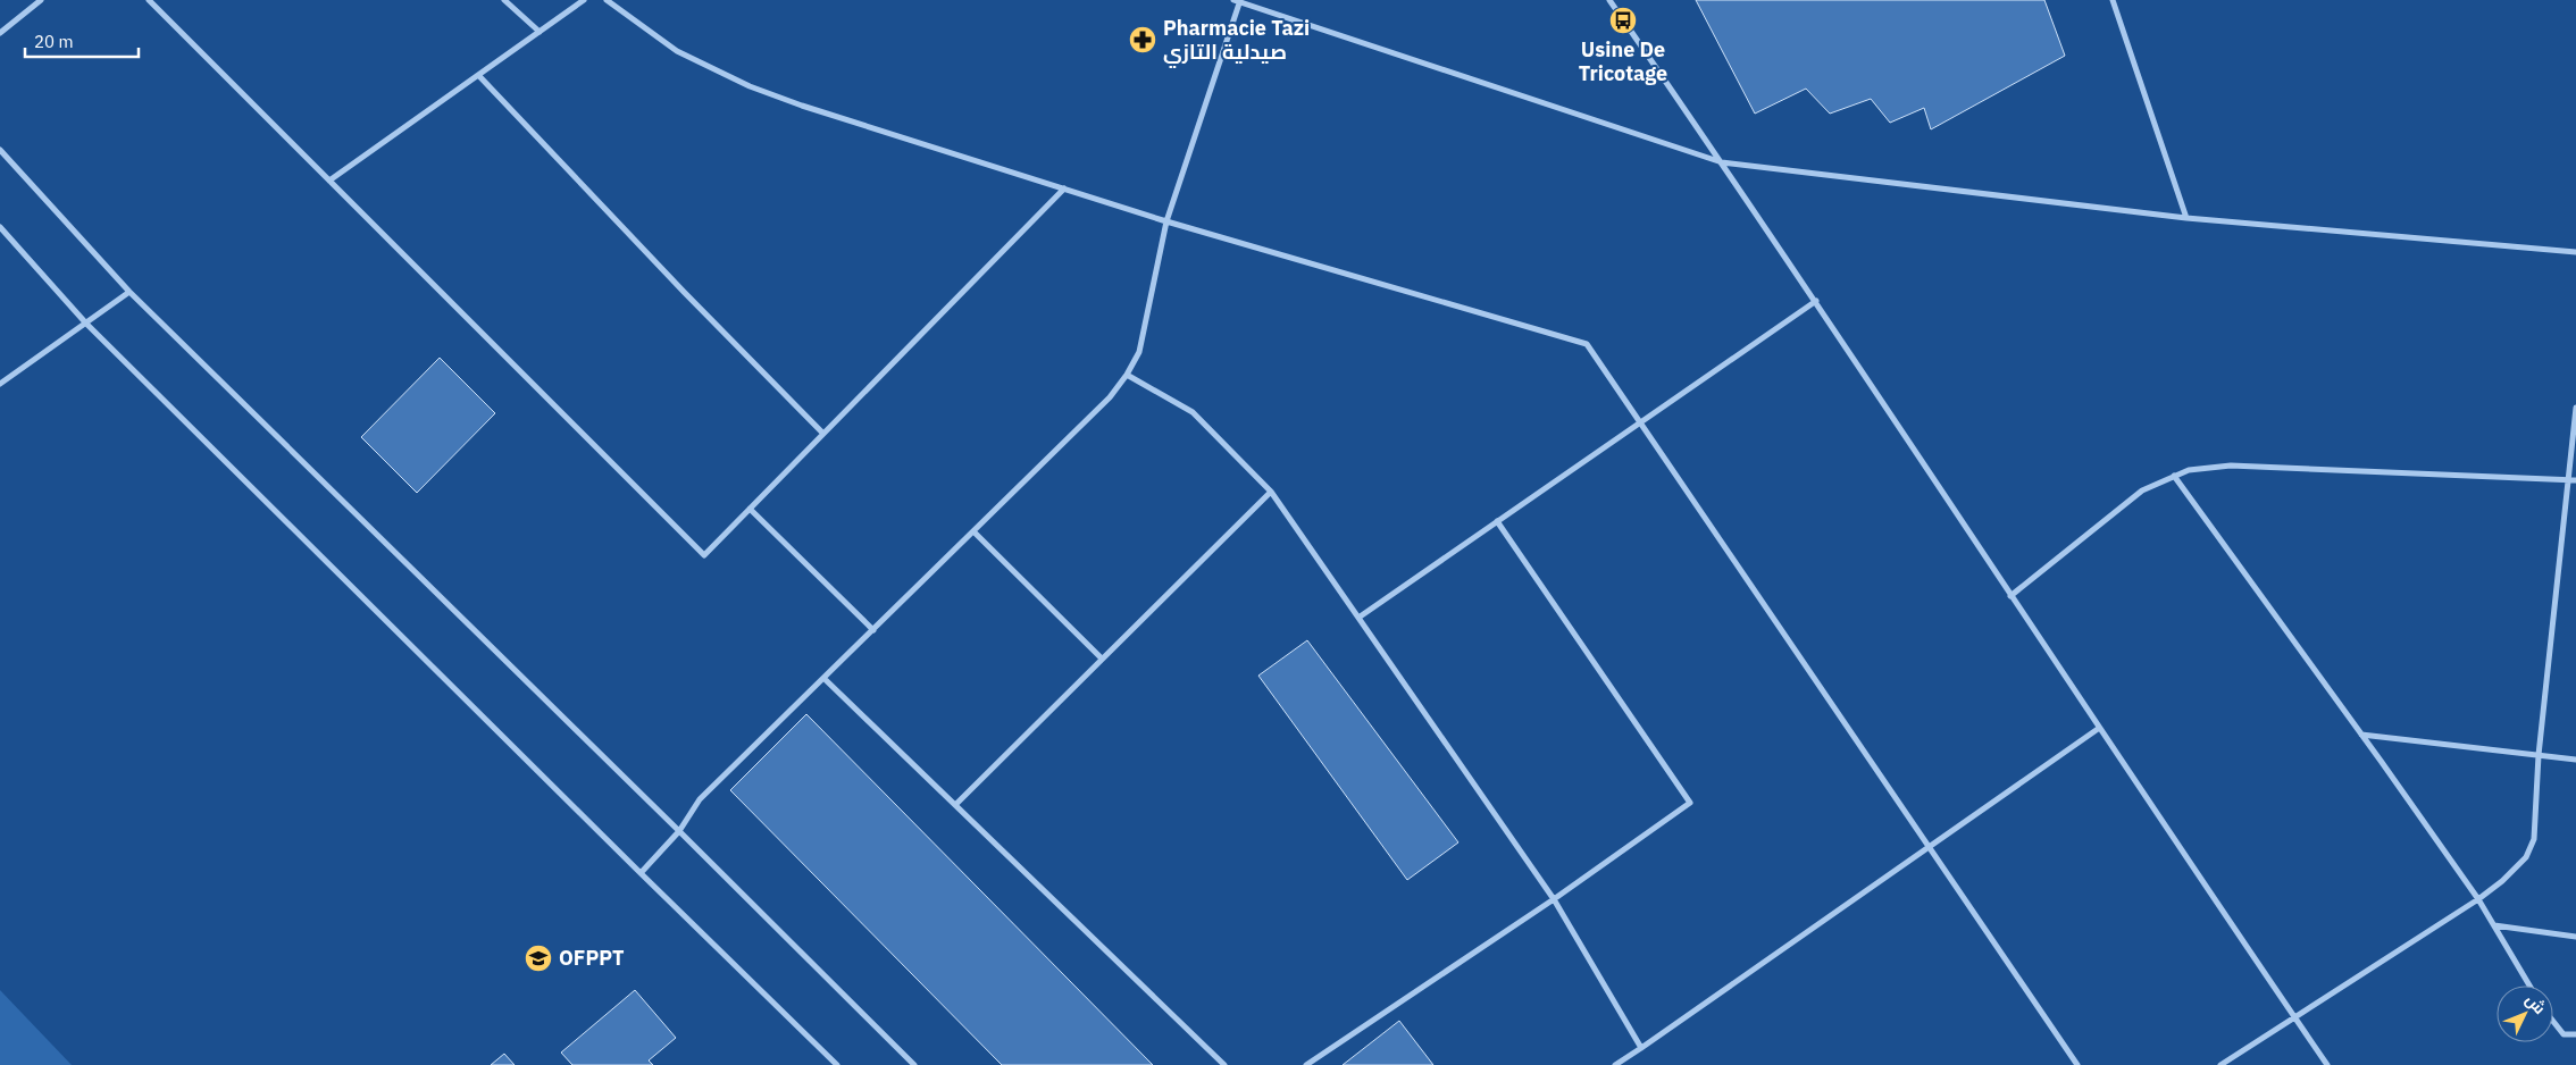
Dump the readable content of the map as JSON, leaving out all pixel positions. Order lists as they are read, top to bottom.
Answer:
{
  "places": {
    "bus stop": ["Usine De Tricotage"],
    "pharmacy": ["Pharmacie Tazi صيدلية التازي"],
    "school or university": ["OFPPT"]
  },
  "scale_bar": "20 m",
  "north": "top right"
}
